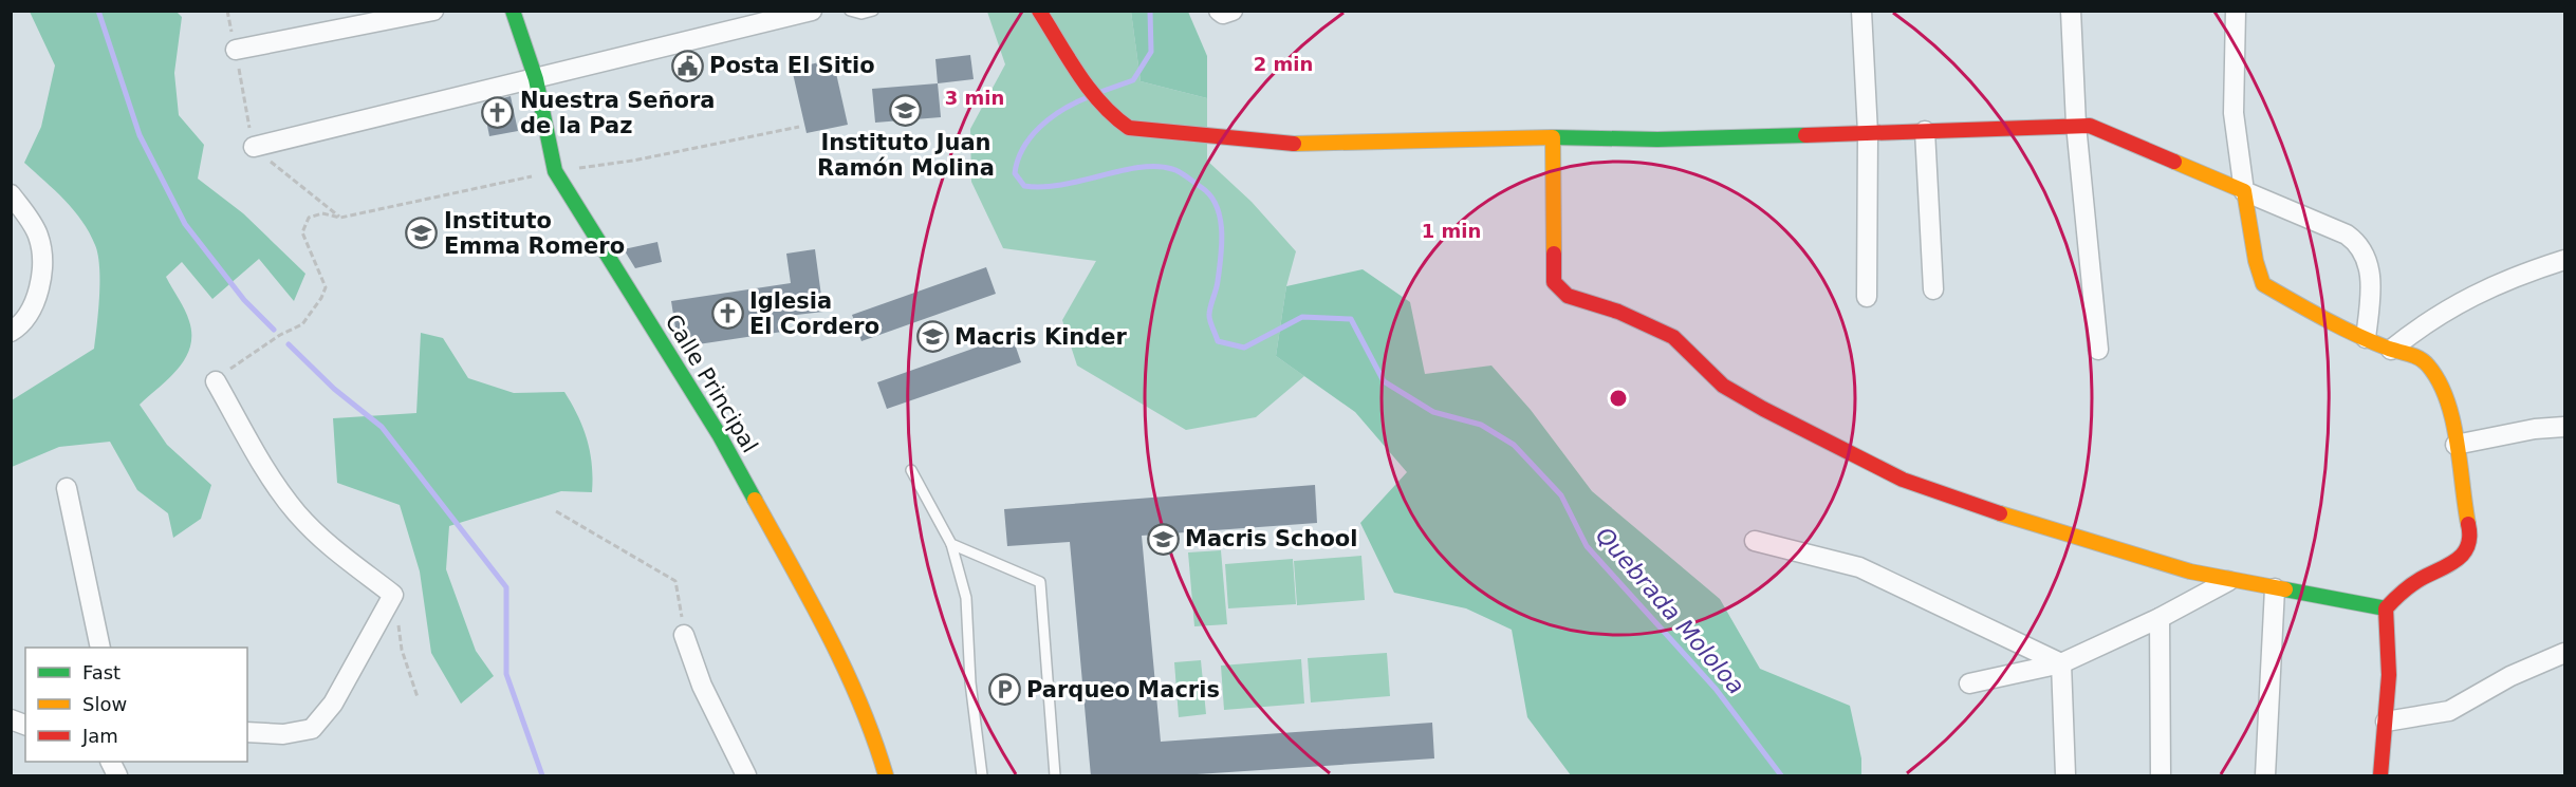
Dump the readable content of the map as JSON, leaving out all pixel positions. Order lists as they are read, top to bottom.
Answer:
{
  "streets": {
    "street": ["Calle Principal"]
  },
  "water": ["Quebrada Mololoa"],
  "places": {
    "public building": ["Posta El Sitio"],
    "school or university": [
      "Instituto Juan Ramón Molina",
      "Instituto Emma Romero",
      "Macris Kinder",
      "Macris School"
    ],
    "church": ["Nuestra Señora de la Paz", "Iglesia El Cordero"],
    "parking": ["Parqueo Macris"]
  },
  "legend": ["Fast", "Slow", "Jam"],
  "rings": ["2 min", "3 min", "1 min"]
}
